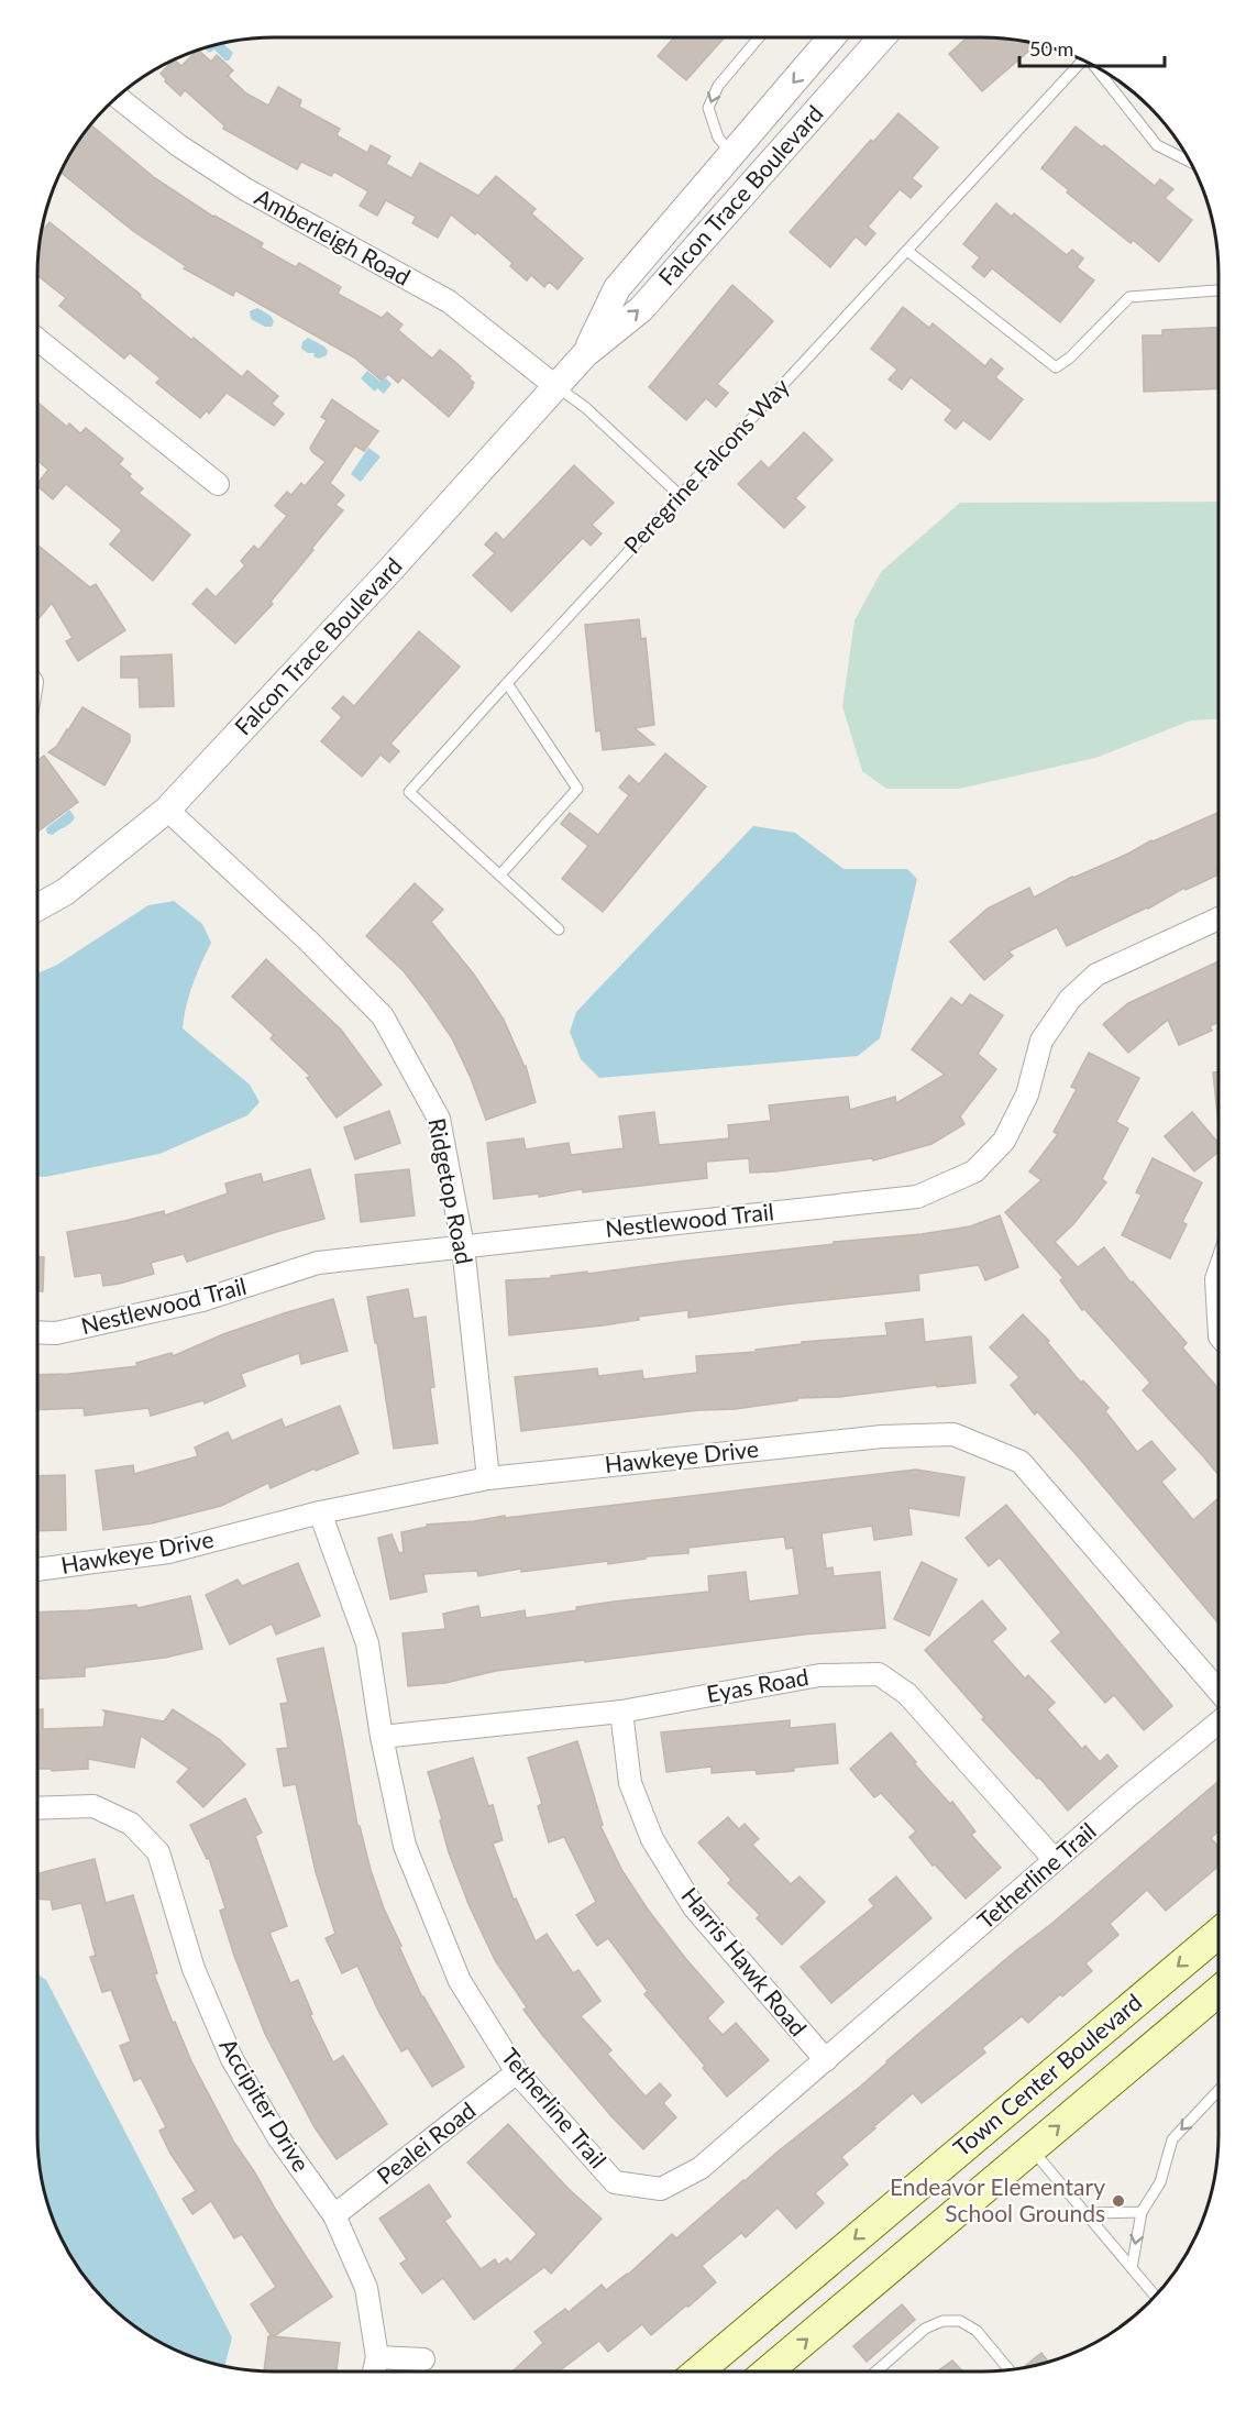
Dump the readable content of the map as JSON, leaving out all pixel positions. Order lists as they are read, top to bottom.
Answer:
{
  "streets": {
    "main road": ["Town Center Boulevard"],
    "street": [
      "Falcon Trace Boulevard",
      "Amberleigh Road",
      "Ridgetop Road",
      "Nestlewood Trail",
      "Hawkeye Drive",
      "Eyas Road",
      "Tetherline Trail",
      "Harris Hawk Road",
      "Accipiter Drive",
      "Pealei Road"
    ],
    "lane": ["Peregrine Falcons Way"]
  },
  "crossings": [
    ["Falcon Trace Boulevard", "Amberleigh Road"],
    ["Falcon Trace Boulevard", "Ridgetop Road"],
    ["Ridgetop Road", "Nestlewood Trail"],
    ["Ridgetop Road", "Hawkeye Drive"],
    ["Hawkeye Drive", "Tetherline Trail"],
    ["Eyas Road", "Tetherline Trail"],
    ["Eyas Road", "Harris Hawk Road"],
    ["Tetherline Trail", "Harris Hawk Road"],
    ["Tetherline Trail", "Pealei Road"],
    ["Accipiter Drive", "Pealei Road"]
  ],
  "places": ["Endeavor Elementary School Grounds"],
  "scale_bar": "50 m"
}
